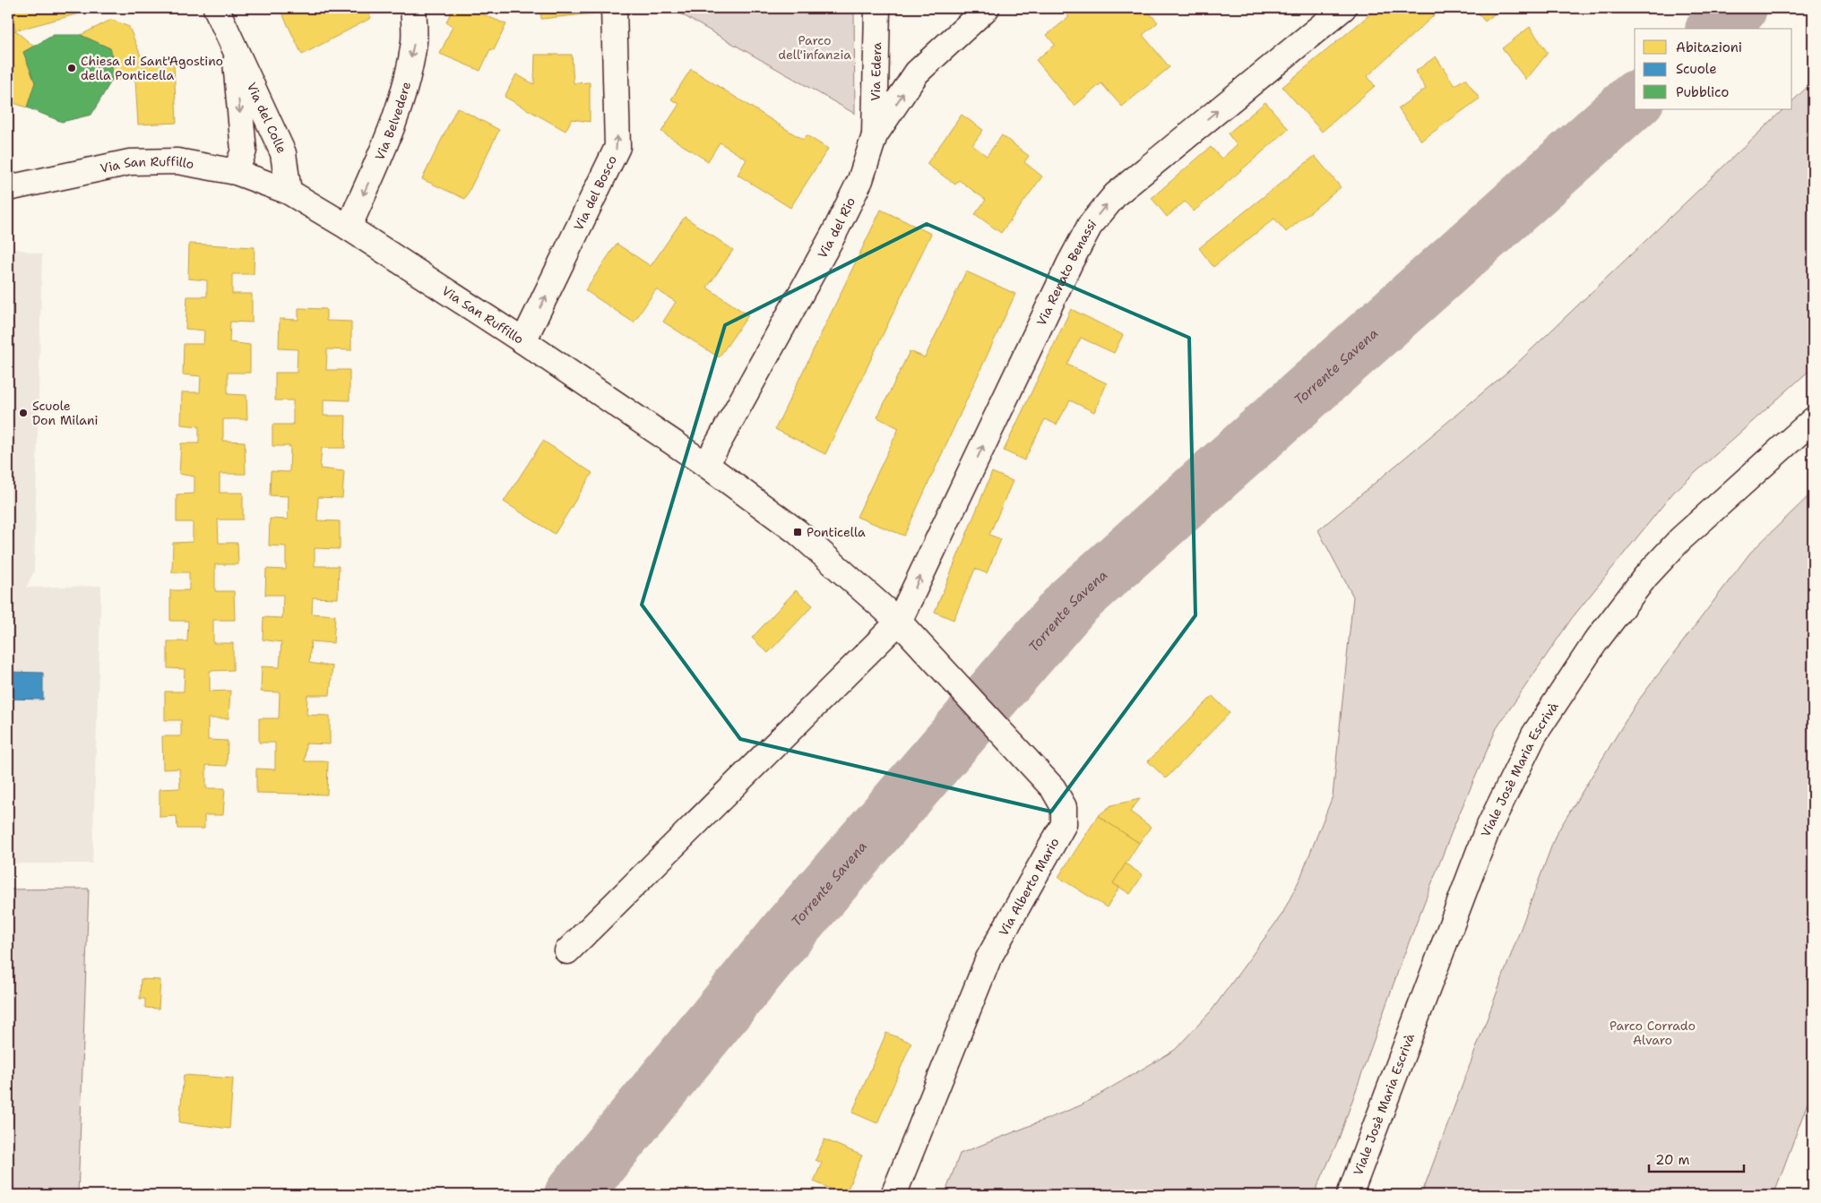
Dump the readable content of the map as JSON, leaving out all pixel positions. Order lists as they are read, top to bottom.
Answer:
{
  "streets": {
    "street": [
      "Via Edera",
      "Via del Colle",
      "Via Belvedere",
      "Via San Ruffillo",
      "Via del Bosco",
      "Via del Rio",
      "Via Renato Benassi",
      "Viale Josè Maria Escrivà",
      "Via Alberto Mario"
    ]
  },
  "crossings": [
    ["Via Edera", "Via del Rio"],
    ["Via del Colle", "Via San Ruffillo"],
    ["Via Belvedere", "Via San Ruffillo"],
    ["Via San Ruffillo", "Via del Bosco"],
    ["Via San Ruffillo", "Via del Rio"],
    ["Via San Ruffillo", "Via Renato Benassi"],
    ["Via San Ruffillo", "Via Alberto Mario"],
    ["Via Renato Benassi", "Via Alberto Mario"]
  ],
  "one_way": ["Via Belvedere", "Via del Bosco", "Via Renato Benassi"],
  "water": ["Torrente Savena"],
  "parks": ["Parco dell'infanzia", "Parco Corrado Alvaro"],
  "places": {
    "other": ["Chiesa di Sant'Agostino della Ponticella", "Scuole Don Milani"],
    "transit": ["Ponticella"]
  },
  "legend": ["Abitazioni", "Scuole", "Pubblico"],
  "scale_bar": "20 m"
}
